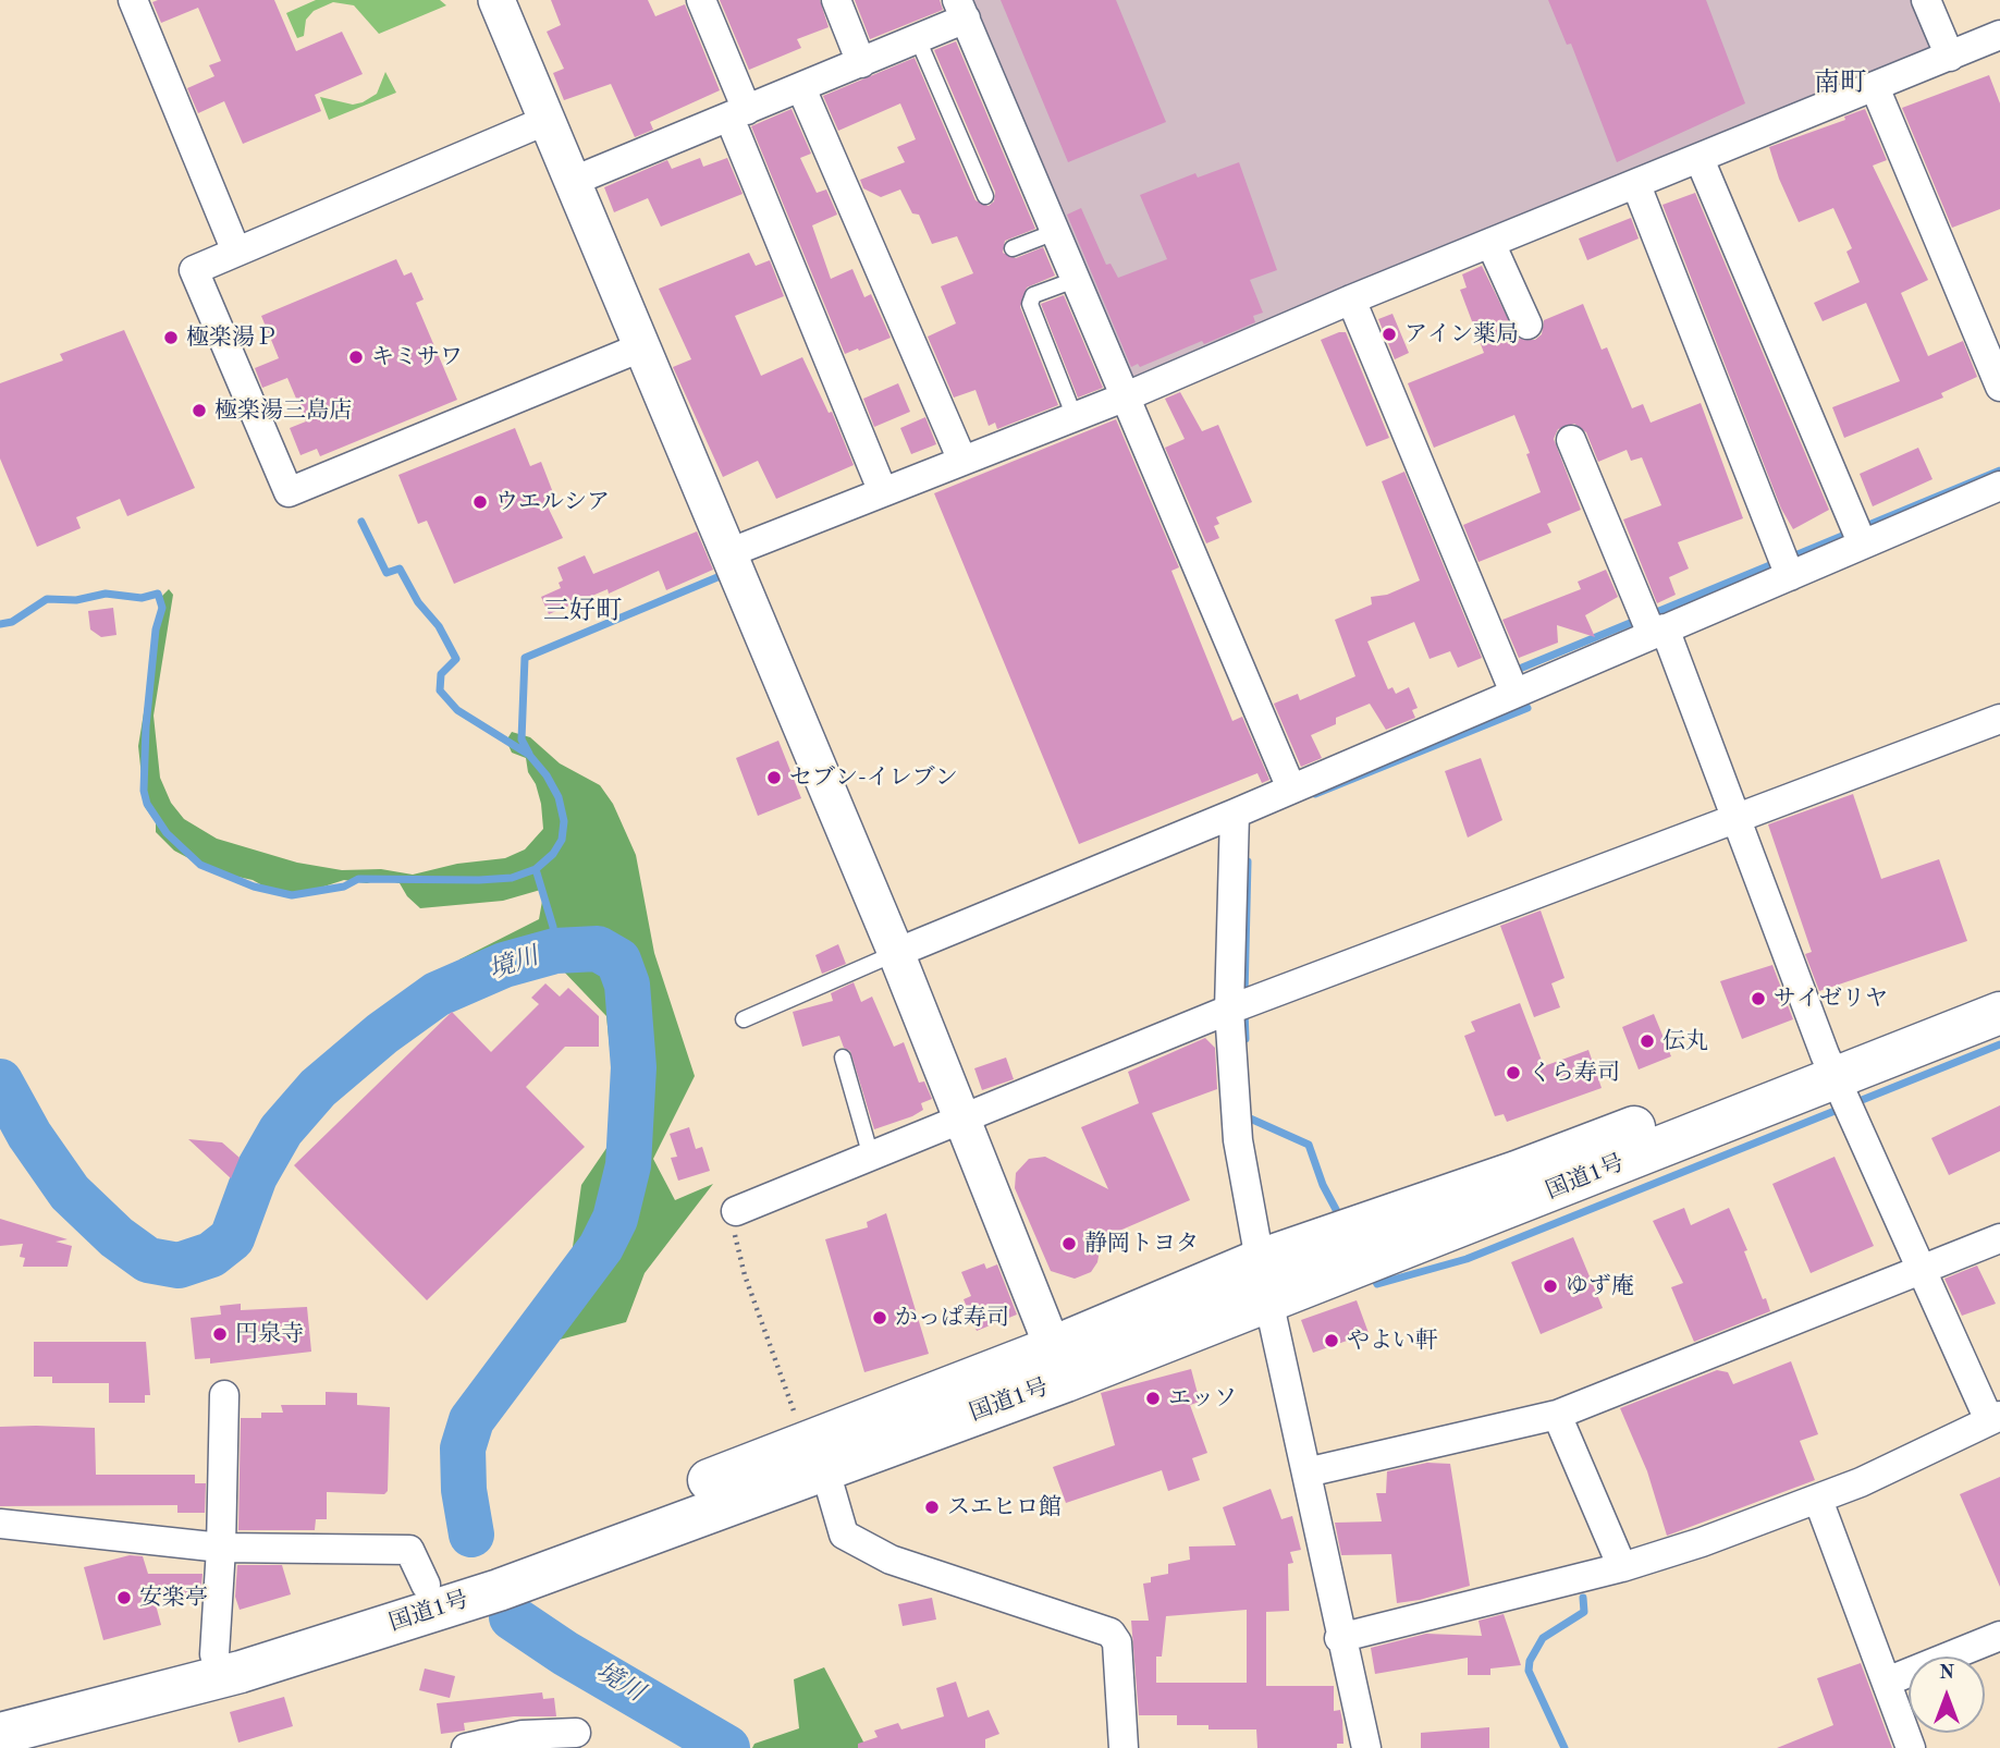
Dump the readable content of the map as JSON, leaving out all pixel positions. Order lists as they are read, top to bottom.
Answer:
{
  "streets": {
    "highway": ["国道1号"]
  },
  "districts": ["南町", "三好町"],
  "water": ["境川"],
  "places": [
    "アイン薬局",
    "極楽湯Ｐ",
    "キミサワ",
    "極楽湯三島店",
    "ウエルシア",
    "セブン-イレブン",
    "サイゼリヤ",
    "伝丸",
    "くら寿司",
    "静岡トヨタ",
    "ゆず庵",
    "かっぱ寿司",
    "円泉寺",
    "やよい軒",
    "エッソ",
    "スエヒロ館",
    "安楽亭"
  ],
  "north": "top"
}
